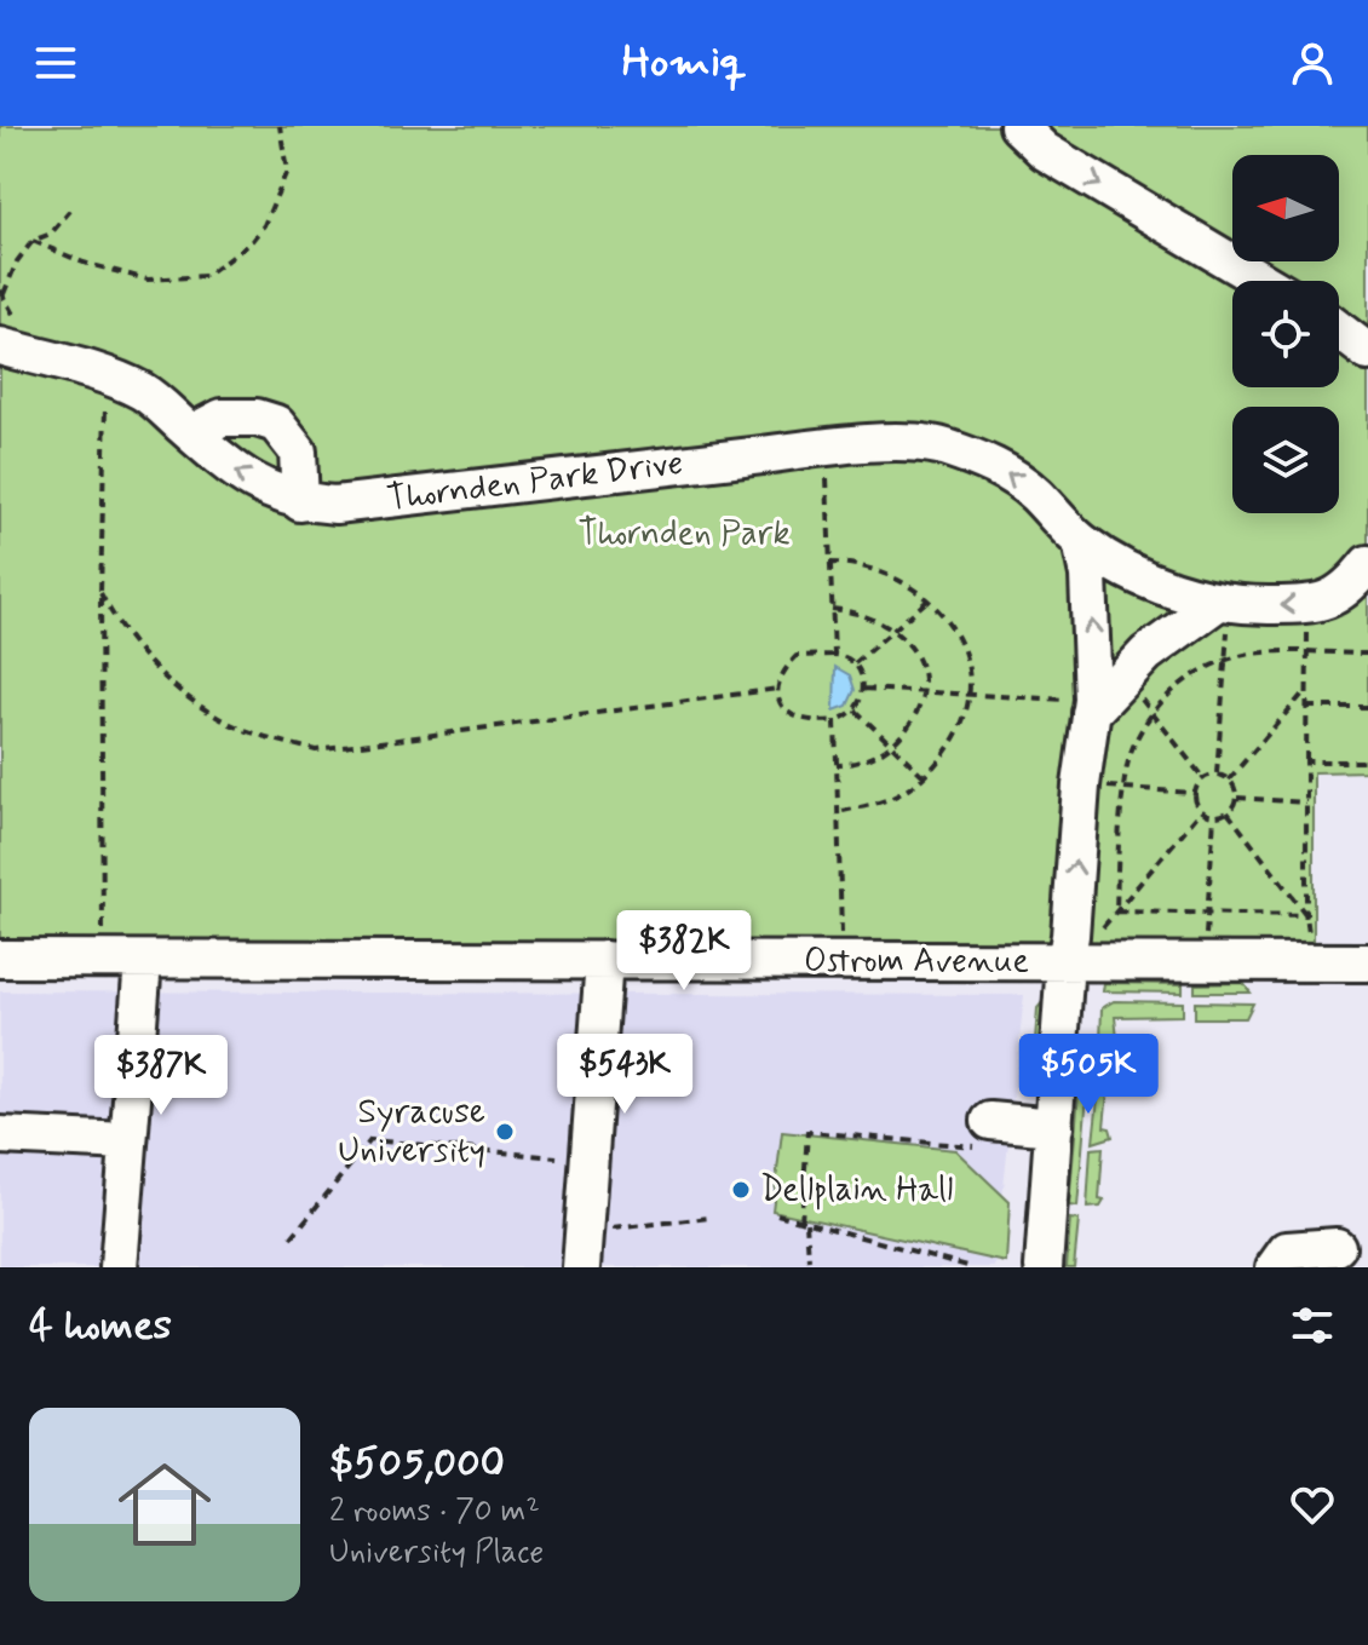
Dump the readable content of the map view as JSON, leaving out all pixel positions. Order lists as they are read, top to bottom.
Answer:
{
  "streets": {
    "street": ["Thornden Park Drive", "Ostrom Avenue"]
  },
  "one_way": ["Thornden Park Drive"],
  "parks": ["Thornden Park"],
  "places": ["Syracuse University", "Dellplain Hall"],
  "north": "left",
  "page": {
    "header": "Homiq",
    "price": [
      "$382K",
      "$543K",
      "$505K",
      "$387K"
    ],
    "heading": "4 homes",
    "list": [
      {
        "name": "$505,000",
        "note": "2 rooms · 70 m² · University Place"
      }
    ]
  }
}
